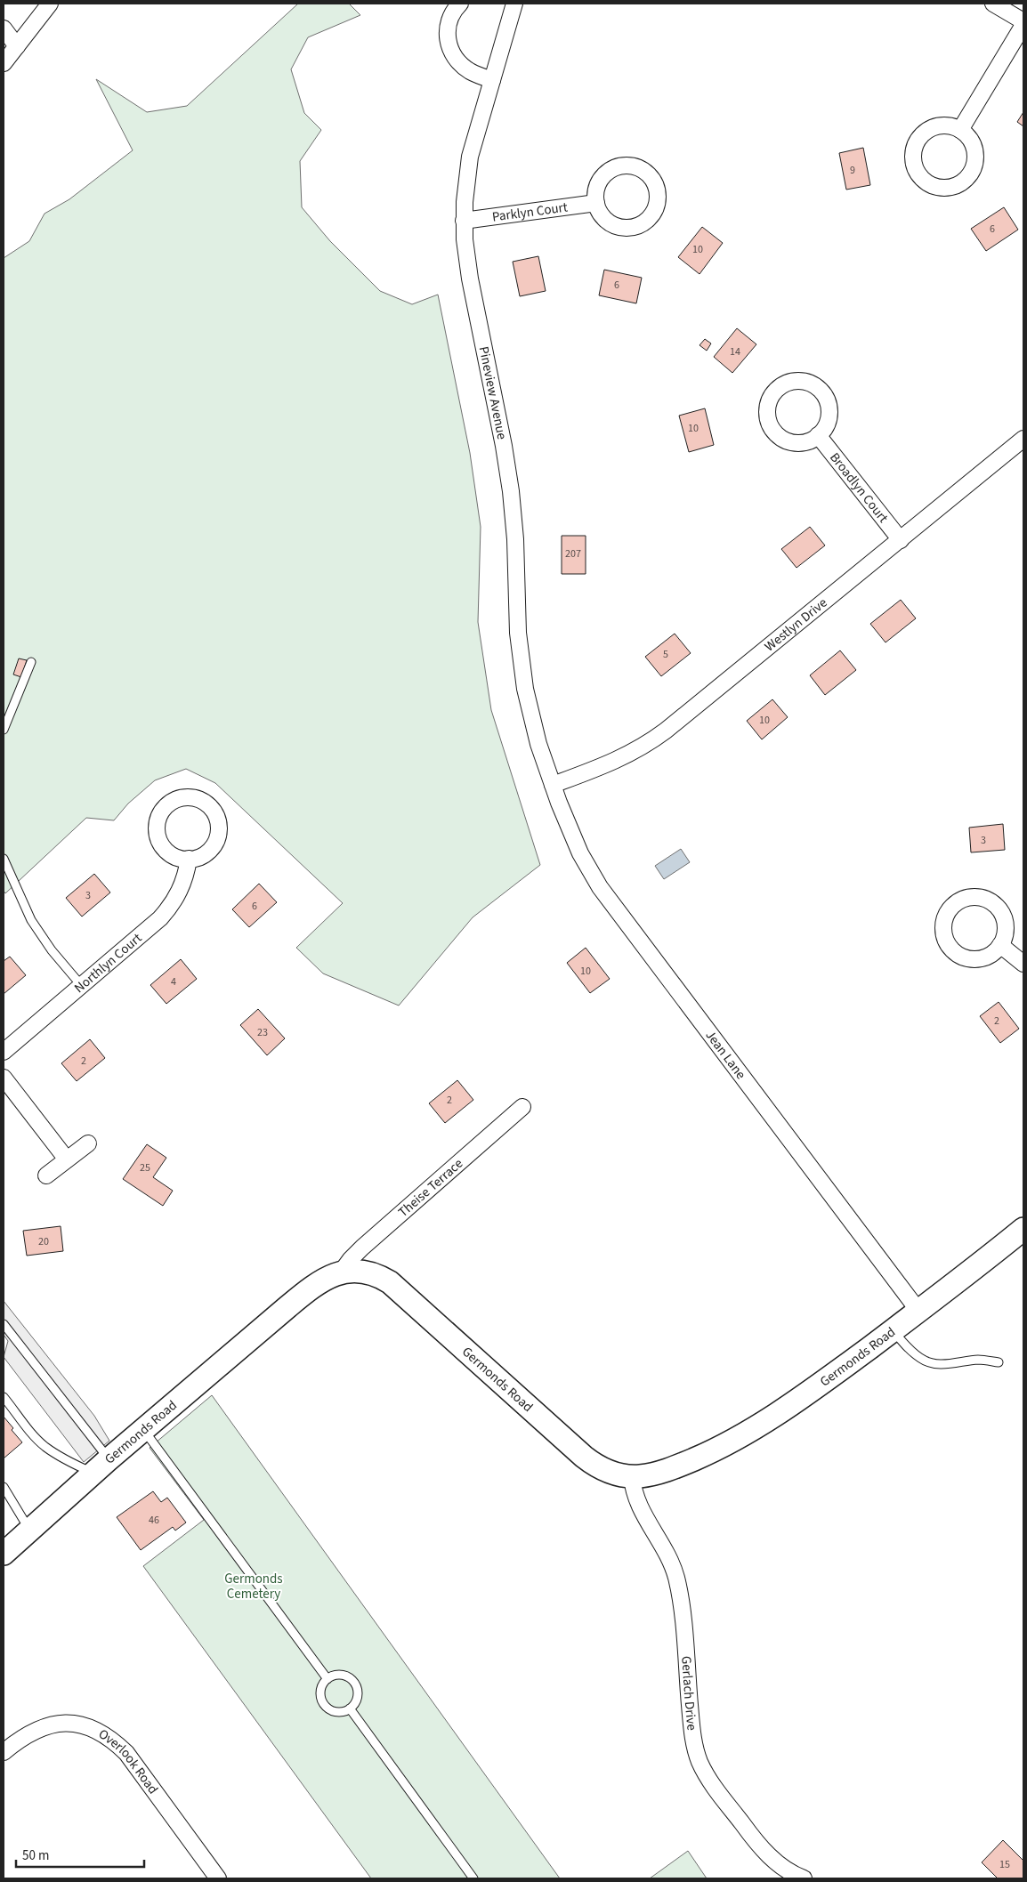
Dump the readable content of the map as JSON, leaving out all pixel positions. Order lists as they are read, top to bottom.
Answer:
{
  "streets": {
    "street": [
      "Parklyn Court",
      "Pineview Avenue",
      "Broadlyn Court",
      "Westlyn Drive",
      "Northlyn Court",
      "Jean Lane",
      "Theise Terrace",
      "Germonds Road",
      "Gerlach Drive",
      "Overlook Road"
    ]
  },
  "crossings": [
    ["Parklyn Court", "Pineview Avenue"],
    ["Pineview Avenue", "Westlyn Drive"],
    ["Pineview Avenue", "Jean Lane"],
    ["Broadlyn Court", "Westlyn Drive"],
    ["Westlyn Drive", "Jean Lane"],
    ["Jean Lane", "Germonds Road"],
    ["Theise Terrace", "Germonds Road"],
    ["Germonds Road", "Gerlach Drive"]
  ],
  "parks": ["Germonds Cemetery"],
  "house_numbers": [
    "9",
    "6",
    "10",
    "6",
    "14",
    "10",
    "207",
    "5",
    "10",
    "3",
    "3",
    "6",
    "10",
    "4",
    "2",
    "23",
    "2",
    "2",
    "25",
    "20",
    "46",
    "15"
  ],
  "scale_bar": "50 m"
}
